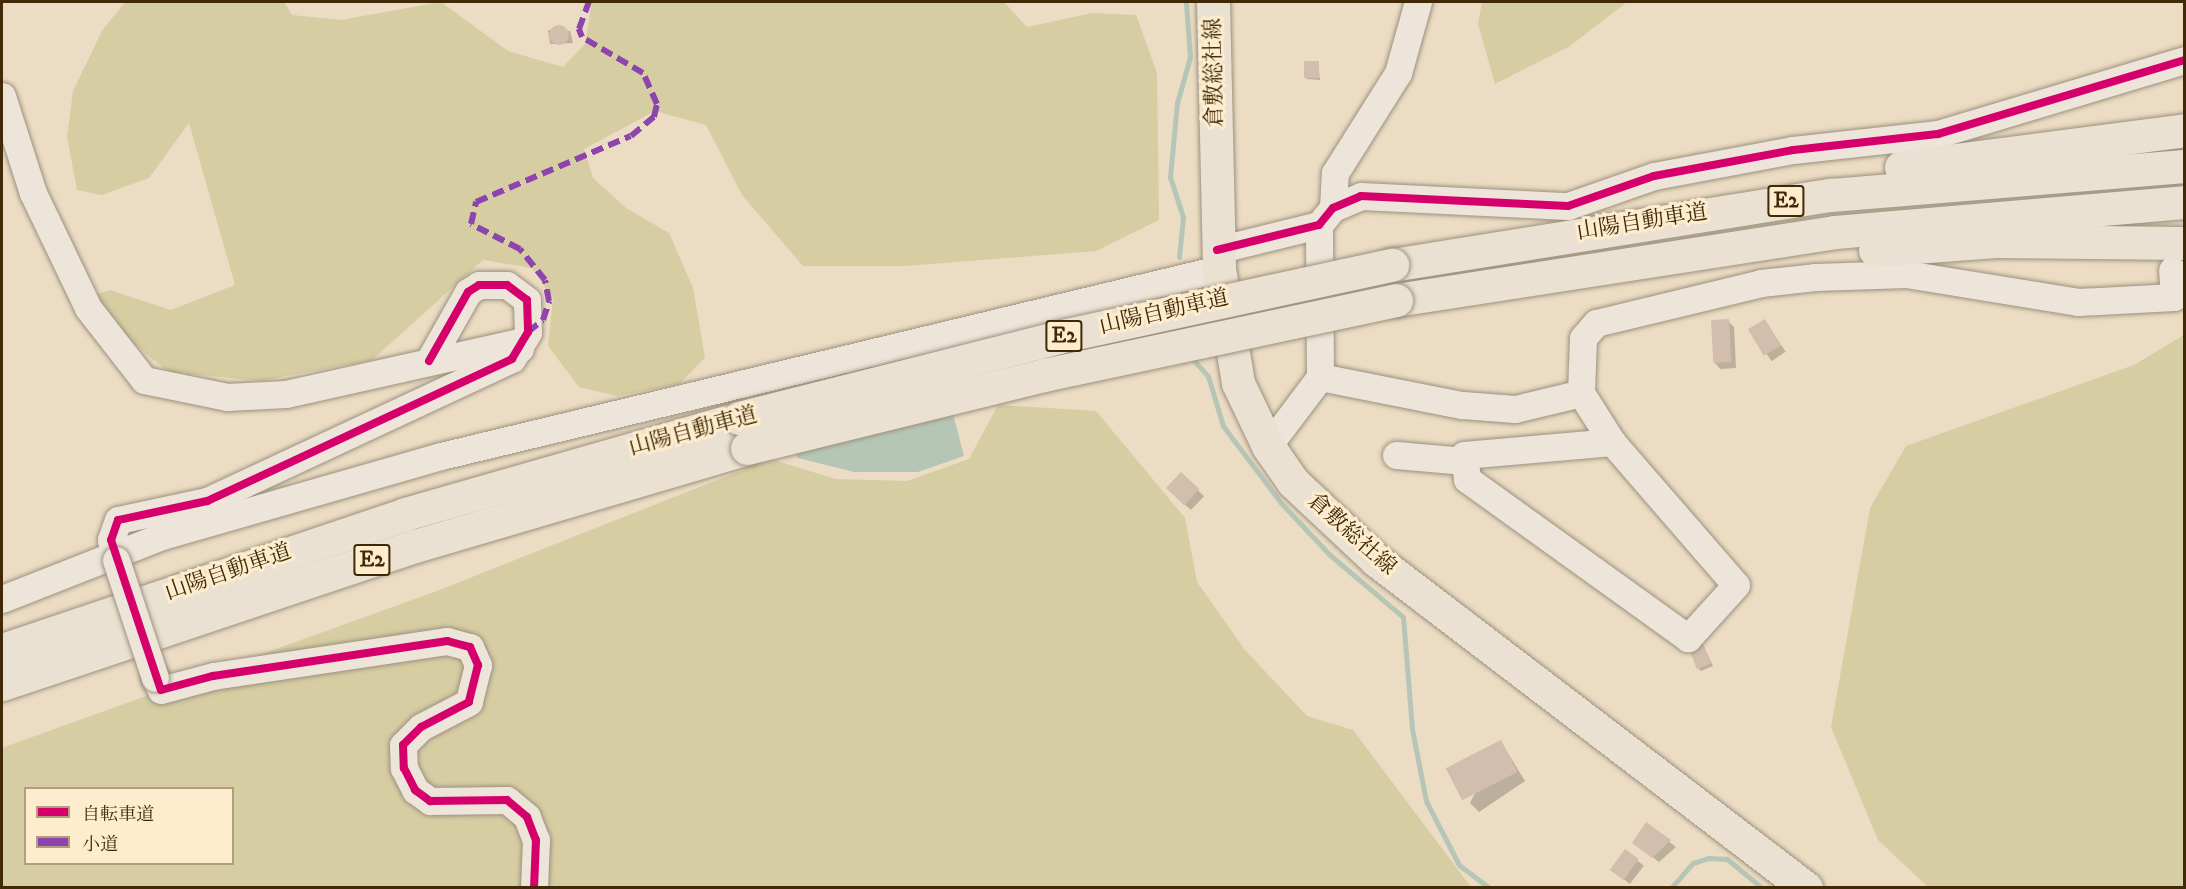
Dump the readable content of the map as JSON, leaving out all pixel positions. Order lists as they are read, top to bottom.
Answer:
{
  "streets": {
    "main road": ["倉敷総社線", "E2", "山陽自動車道"]
  },
  "legend": ["自転車道", "小道"]
}
